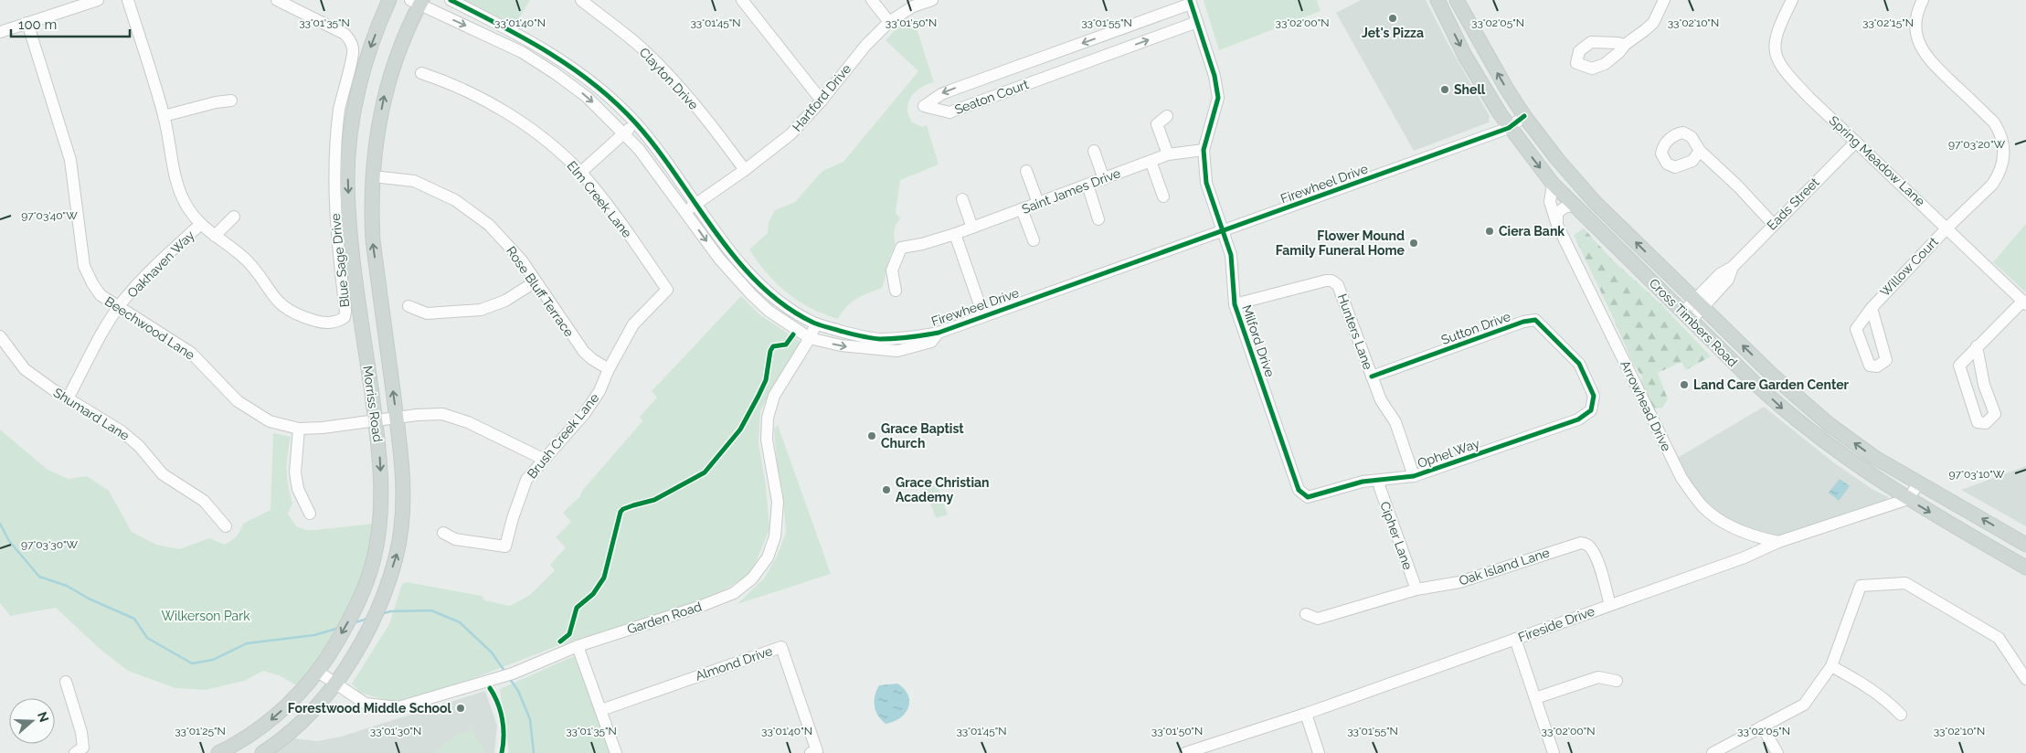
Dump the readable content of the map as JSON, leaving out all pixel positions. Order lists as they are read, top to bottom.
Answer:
{
  "streets": {
    "main road": ["Cross Timbers Road", "Morriss Road"],
    "street": [
      "Clayton Drive",
      "Seaton Court",
      "Hartford Drive",
      "Spring Meadow Lane",
      "Firewheel Drive",
      "Saint James Drive",
      "Elm Creek Lane",
      "Eads Street",
      "Blue Sage Drive",
      "Oakhaven Way",
      "Willow Court",
      "Rose Bluff Terrace",
      "Beechwood Lane",
      "Sutton Drive",
      "Hunters Lane",
      "Milford Drive",
      "Arrowhead Drive",
      "Shumard Lane",
      "Brush Creek Lane",
      "Ophel Way",
      "Cipher Lane",
      "Oak Island Lane",
      "Garden Road",
      "Fireside Drive",
      "Almond Drive"
    ]
  },
  "crossings": [
    ["Clayton Drive", "Hartford Drive"],
    ["Seaton Court", "Milford Drive"],
    ["Hartford Drive", "Firewheel Drive"],
    ["Spring Meadow Lane", "Eads Street"],
    ["Spring Meadow Lane", "Willow Court"],
    ["Firewheel Drive", "Cross Timbers Road"],
    ["Firewheel Drive", "Milford Drive"],
    ["Firewheel Drive", "Morriss Road"],
    ["Firewheel Drive", "Garden Road"],
    ["Saint James Drive", "Milford Drive"],
    ["Elm Creek Lane", "Brush Creek Lane"],
    ["Eads Street", "Cross Timbers Road"],
    ["Blue Sage Drive", "Oakhaven Way"],
    ["Oakhaven Way", "Beechwood Lane"],
    ["Oakhaven Way", "Shumard Lane"],
    ["Rose Bluff Terrace", "Morriss Road"],
    ["Rose Bluff Terrace", "Brush Creek Lane"],
    ["Cross Timbers Road", "Arrowhead Drive"],
    ["Cross Timbers Road", "Fireside Drive"],
    ["Beechwood Lane", "Morriss Road"],
    ["Beechwood Lane", "Brush Creek Lane"],
    ["Sutton Drive", "Hunters Lane"],
    ["Sutton Drive", "Ophel Way"],
    ["Hunters Lane", "Milford Drive"],
    ["Hunters Lane", "Ophel Way"],
    ["Milford Drive", "Ophel Way"],
    ["Morriss Road", "Garden Road"],
    ["Arrowhead Drive", "Fireside Drive"],
    ["Ophel Way", "Cipher Lane"],
    ["Cipher Lane", "Oak Island Lane"],
    ["Oak Island Lane", "Fireside Drive"]
  ],
  "parks": ["Wilkerson Park"],
  "places": [
    "Jet's Pizza",
    "Shell",
    "Ciera Bank",
    "Flower Mound Family Funeral Home",
    "Land Care Garden Center",
    "Grace Baptist Church",
    "Grace Christian Academy",
    "Forestwood Middle School"
  ],
  "scale_bar": "100 m",
  "north": "right",
  "coordinates": [
    "33°01'35\"N",
    "33°01'40\"N",
    "33°01'45\"N",
    "33°01'50\"N",
    "33°01'55\"N",
    "33°02'00\"N",
    "33°02'05\"N",
    "33°02'10\"N",
    "33°02'15\"N",
    "97°03'20\"W",
    "97°03'40\"W",
    "97°03'10\"W",
    "97°03'30\"W",
    "33°01'25\"N",
    "33°01'30\"N"
  ]
}
